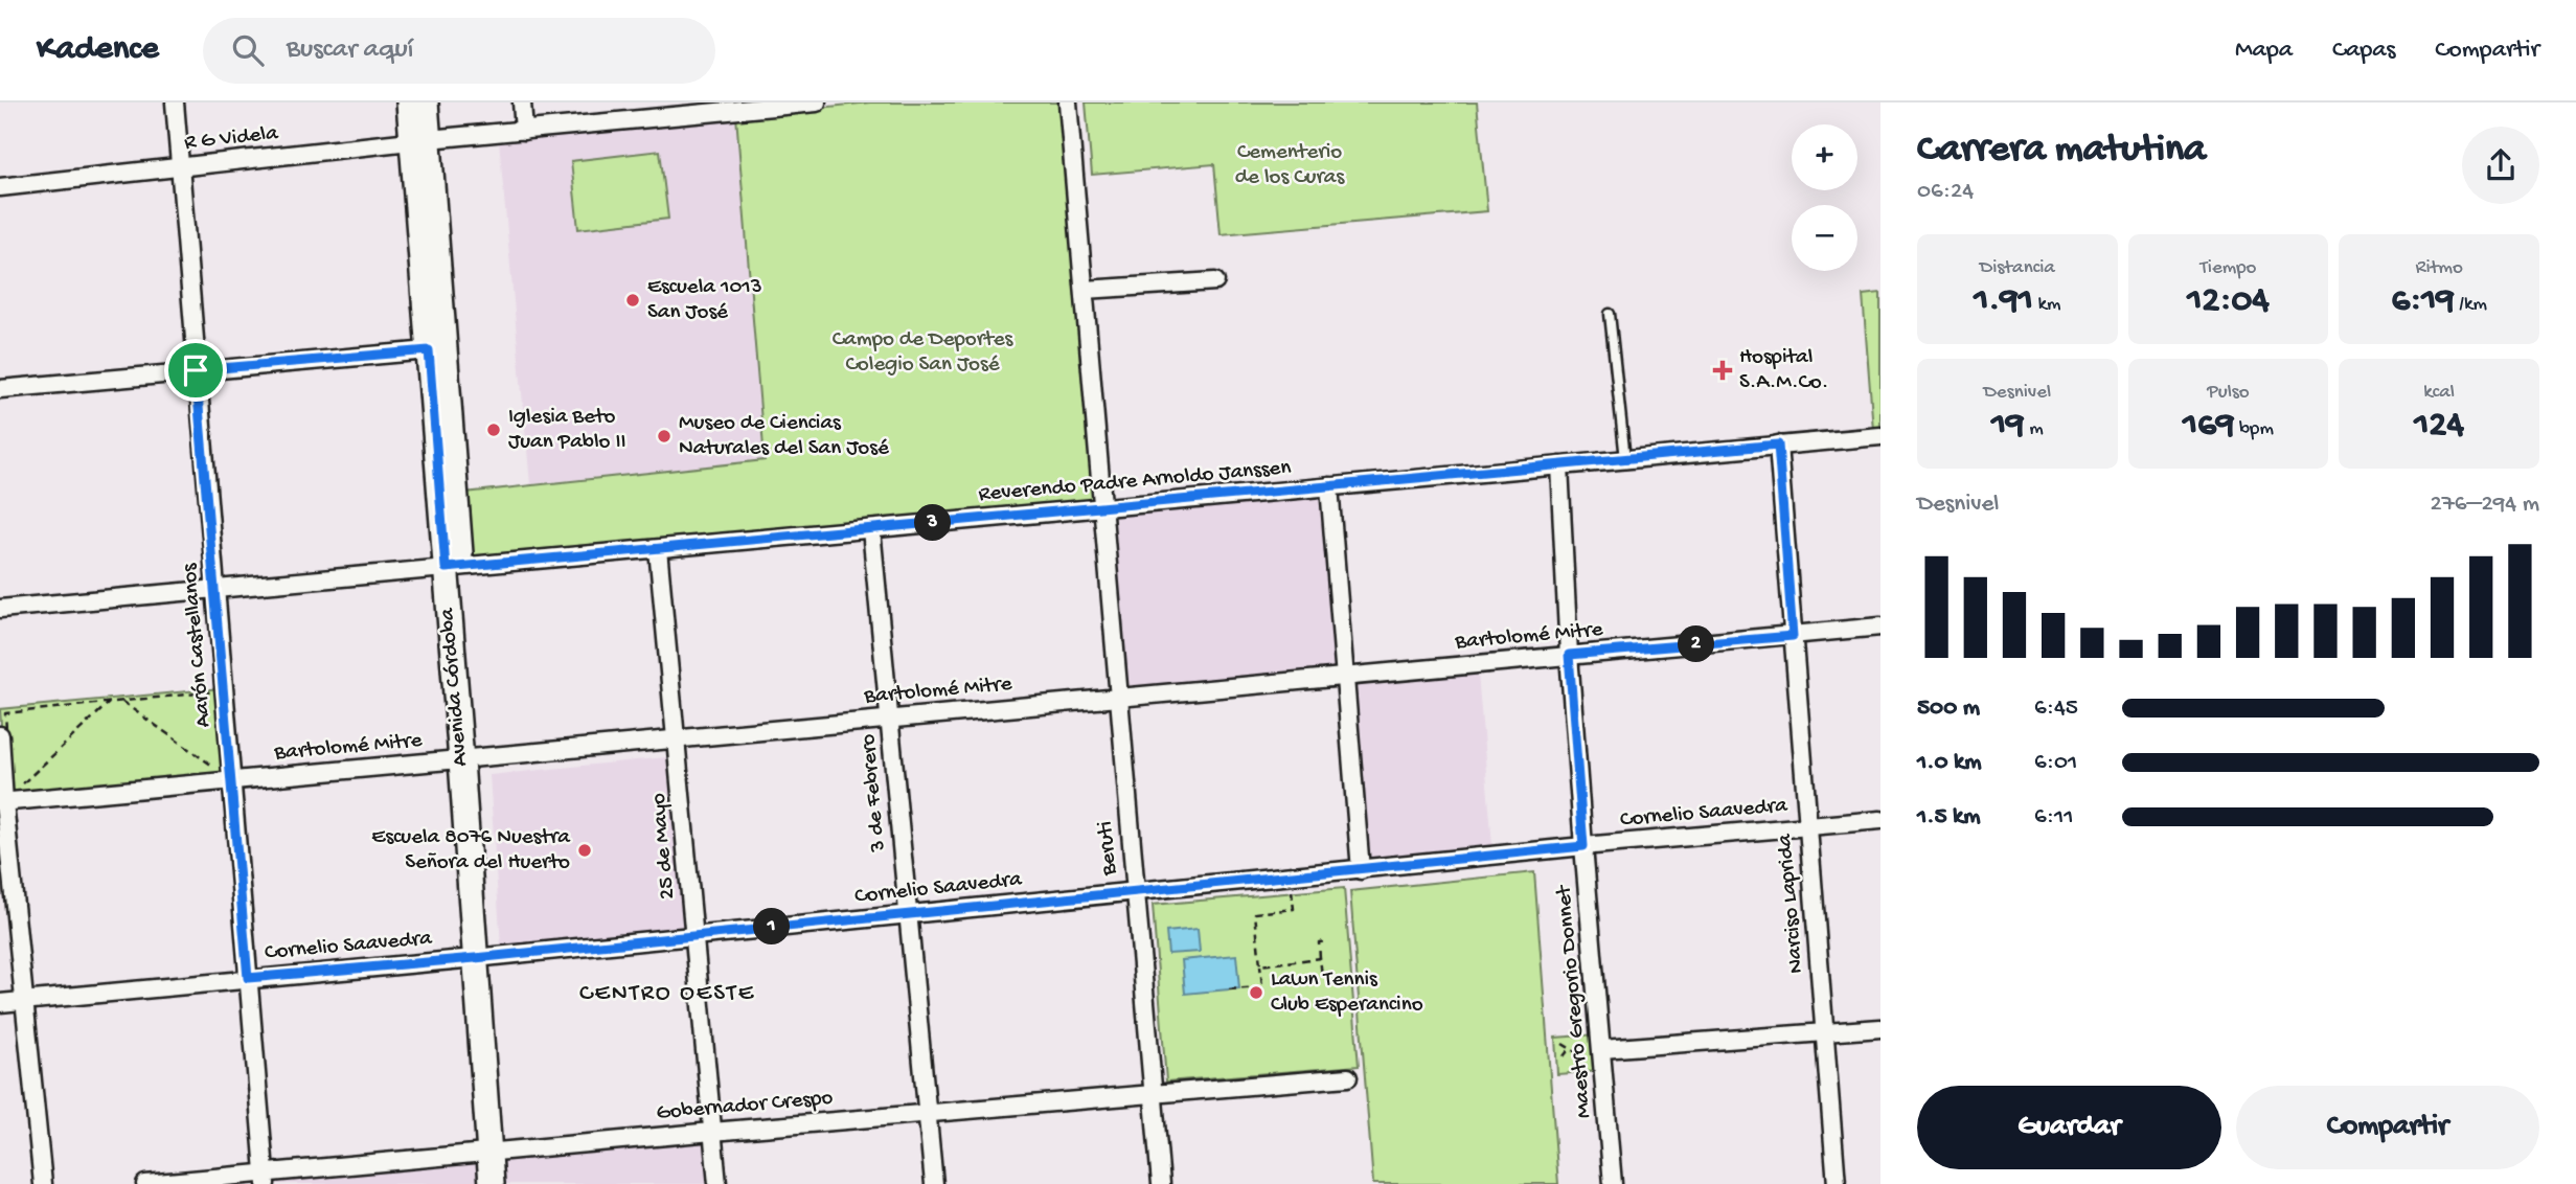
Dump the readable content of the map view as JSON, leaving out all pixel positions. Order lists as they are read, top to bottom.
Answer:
{
  "streets": {
    "main road": ["Avenida Córdoba"],
    "street": [
      "R G Videla",
      "Reverendo Padre Arnoldo Janssen",
      "Bartolomé Mitre",
      "Aarón Castellanos",
      "3 de Febrero",
      "Cornelio Saavedra",
      "25 de Mayo",
      "Beruti",
      "Narciso Laprida",
      "Maestro Gregorio Donnet",
      "Gobernador Crespo"
    ]
  },
  "crossings": [
    ["R G Videla", "Aarón Castellanos"],
    ["R G Videla", "Avenida Córdoba"],
    ["Reverendo Padre Arnoldo Janssen", "Aarón Castellanos"],
    ["Reverendo Padre Arnoldo Janssen", "Avenida Córdoba"],
    ["Reverendo Padre Arnoldo Janssen", "3 de Febrero"],
    ["Reverendo Padre Arnoldo Janssen", "25 de Mayo"],
    ["Reverendo Padre Arnoldo Janssen", "Beruti"],
    ["Reverendo Padre Arnoldo Janssen", "Narciso Laprida"],
    ["Reverendo Padre Arnoldo Janssen", "Maestro Gregorio Donnet"],
    ["Bartolomé Mitre", "Aarón Castellanos"],
    ["Bartolomé Mitre", "Avenida Córdoba"],
    ["Bartolomé Mitre", "3 de Febrero"],
    ["Bartolomé Mitre", "25 de Mayo"],
    ["Bartolomé Mitre", "Beruti"],
    ["Bartolomé Mitre", "Narciso Laprida"],
    ["Bartolomé Mitre", "Maestro Gregorio Donnet"],
    ["Aarón Castellanos", "Cornelio Saavedra"],
    ["Aarón Castellanos", "Gobernador Crespo"],
    ["Avenida Córdoba", "Cornelio Saavedra"],
    ["Avenida Córdoba", "Gobernador Crespo"],
    ["3 de Febrero", "Cornelio Saavedra"],
    ["3 de Febrero", "Gobernador Crespo"],
    ["Cornelio Saavedra", "25 de Mayo"],
    ["Cornelio Saavedra", "Beruti"],
    ["Cornelio Saavedra", "Narciso Laprida"],
    ["Cornelio Saavedra", "Maestro Gregorio Donnet"],
    ["25 de Mayo", "Gobernador Crespo"],
    ["Beruti", "Gobernador Crespo"]
  ],
  "districts": ["CENTRO OESTE"],
  "parks": ["Cementerio de los Curas", "Campo de Deportes Colegio San José"],
  "places": {
    "other": [
      "Escuela 1013 San José",
      "Iglesia Beto Juan Pablo II",
      "Museo de Ciencias Naturales del San José",
      "Escuela 8076 Nuestra Señora del Huerto",
      "Lawn Tennis Club Esperancino"
    ],
    "health": ["Hospital S.A.M.Co."]
  },
  "page": {
    "header": "Kadence",
    "search": "Buscar aquí",
    "nav": ["Mapa", "Capas", "Compartir"],
    "heading": ["Carrera matutina", "06:24"],
    "map_buttons": ["+", "−"],
    "stats": [
      ["Distancia", "1.91 km"],
      ["Tiempo", "12:04"],
      ["Ritmo", "6:19 /km"],
      ["Desnivel", "19 m"],
      ["Pulso", "169 bpm"],
      ["kcal", "124"]
    ],
    "chart": ["Desnivel", "276–294 m"],
    "pins": ["3", "2", "1"],
    "list": [
      {
        "name": "500 m",
        "note": "6:45"
      },
      {
        "name": "1.0 km",
        "note": "6:01"
      },
      {
        "name": "1.5 km",
        "note": "6:11"
      }
    ],
    "buttons": ["Guardar", "Compartir"]
  }
}
